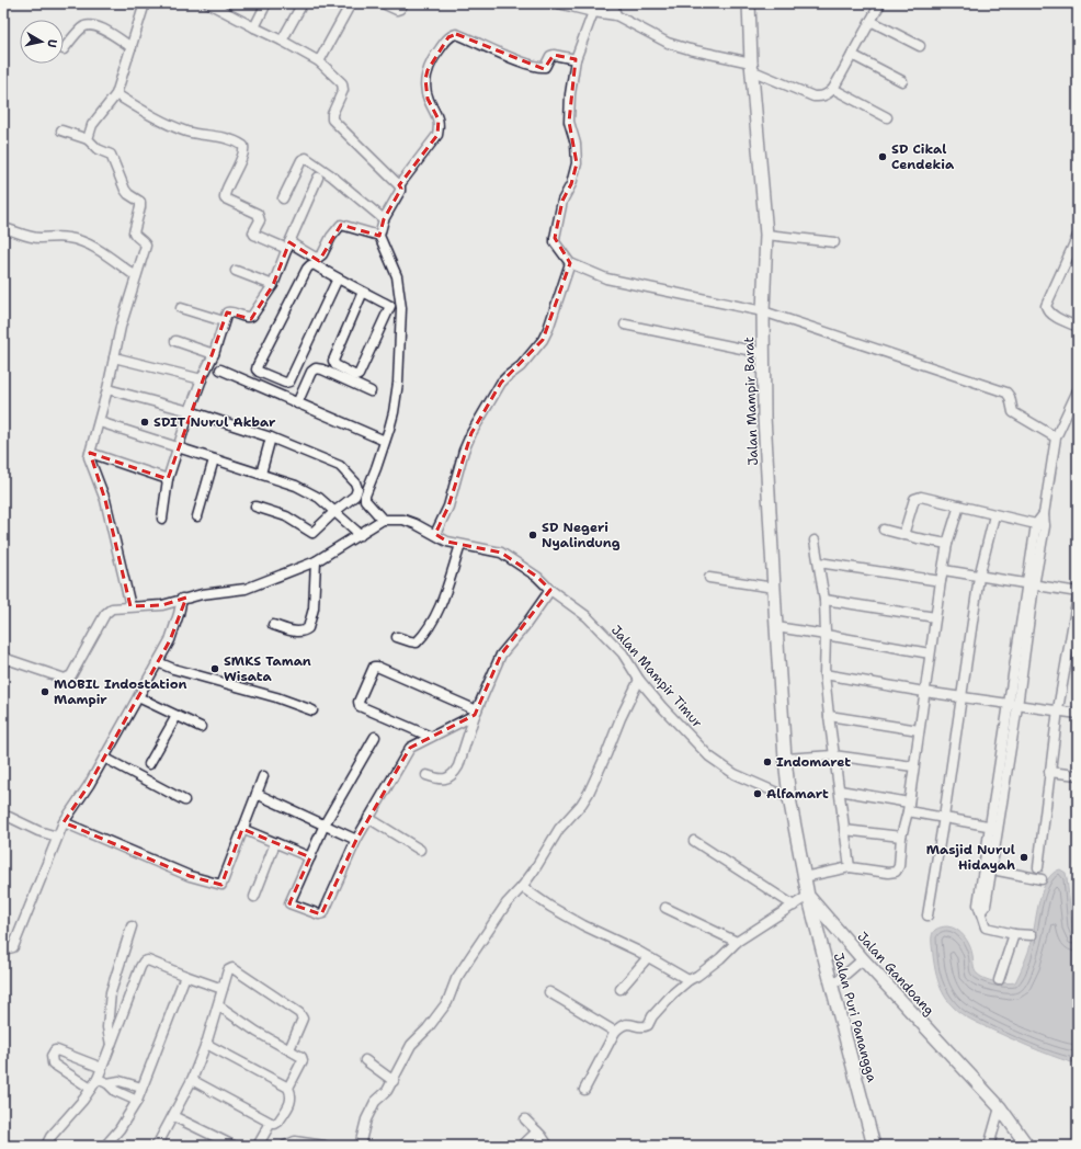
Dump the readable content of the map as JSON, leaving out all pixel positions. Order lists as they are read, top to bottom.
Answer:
{
  "streets": {
    "street": [
      "Jalan Mampir Barat",
      "Jalan Mampir Timur",
      "Jalan Gandoang",
      "Jalan Puri Panangga"
    ]
  },
  "crossings": [
    ["Jalan Mampir Barat", "Jalan Mampir Timur"],
    ["Jalan Mampir Barat", "Jalan Gandoang"],
    ["Jalan Mampir Timur", "Jalan Gandoang"],
    ["Jalan Gandoang", "Jalan Puri Panangga"]
  ],
  "places": [
    "SD Cikal Cendekia",
    "SDIT Nurul Akbar",
    "SD Negeri Nyalindung",
    "SMKS Taman Wisata",
    "MOBIL Indostation Mampir",
    "Indomaret",
    "Alfamart",
    "Masjid Nurul Hidayah"
  ],
  "north": "right"
}
